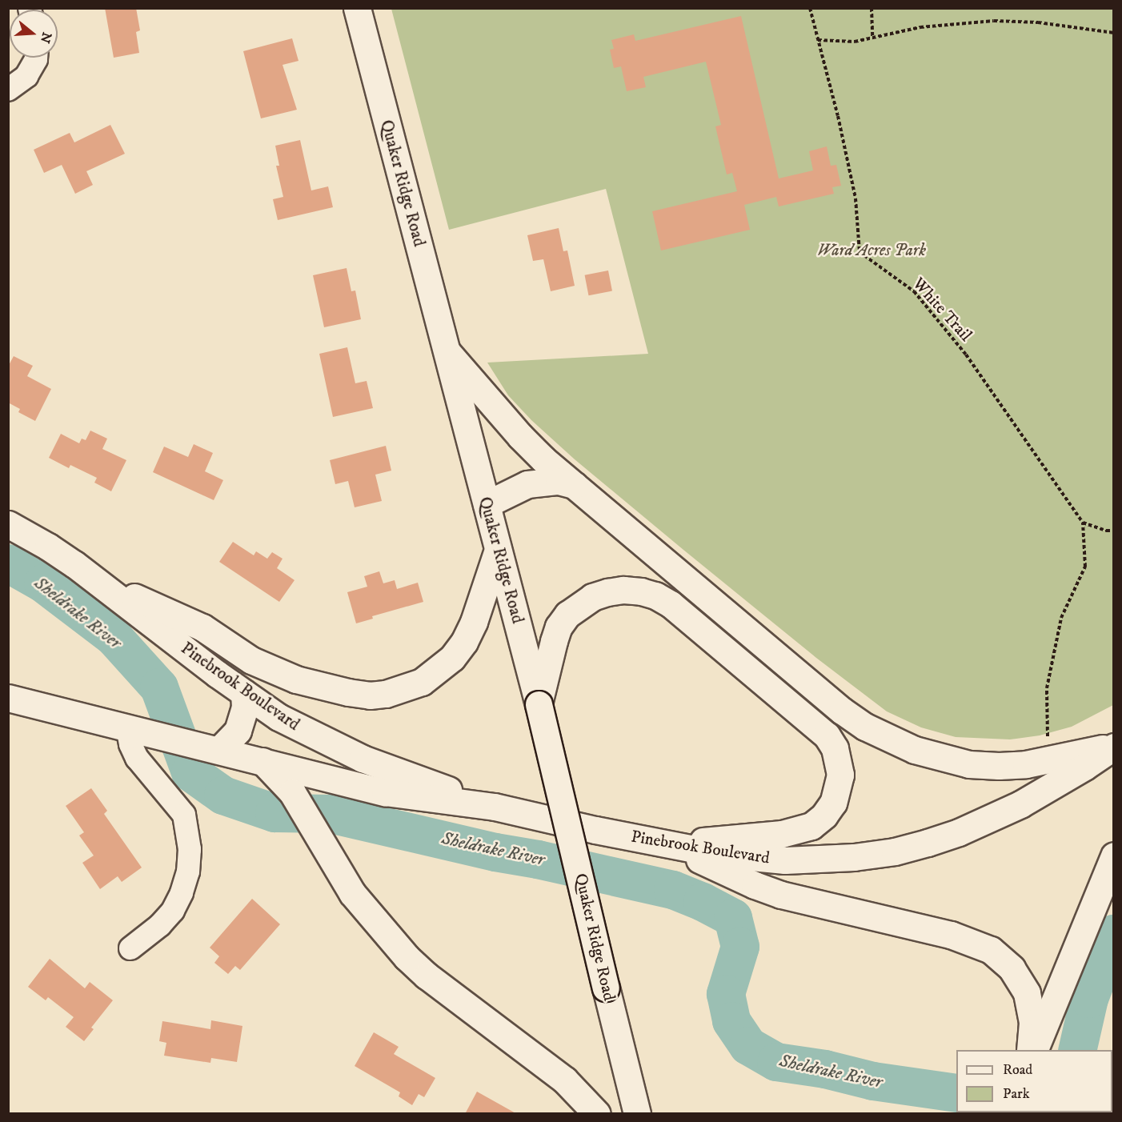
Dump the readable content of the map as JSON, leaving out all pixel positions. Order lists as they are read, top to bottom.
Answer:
{
  "streets": {
    "street": ["Quaker Ridge Road", "Pinebrook Boulevard"],
    "path": ["White Trail"]
  },
  "water": ["Sheldrake River"],
  "parks": ["Ward Acres Park"],
  "legend": ["Road", "Park"],
  "north": "right"
}
